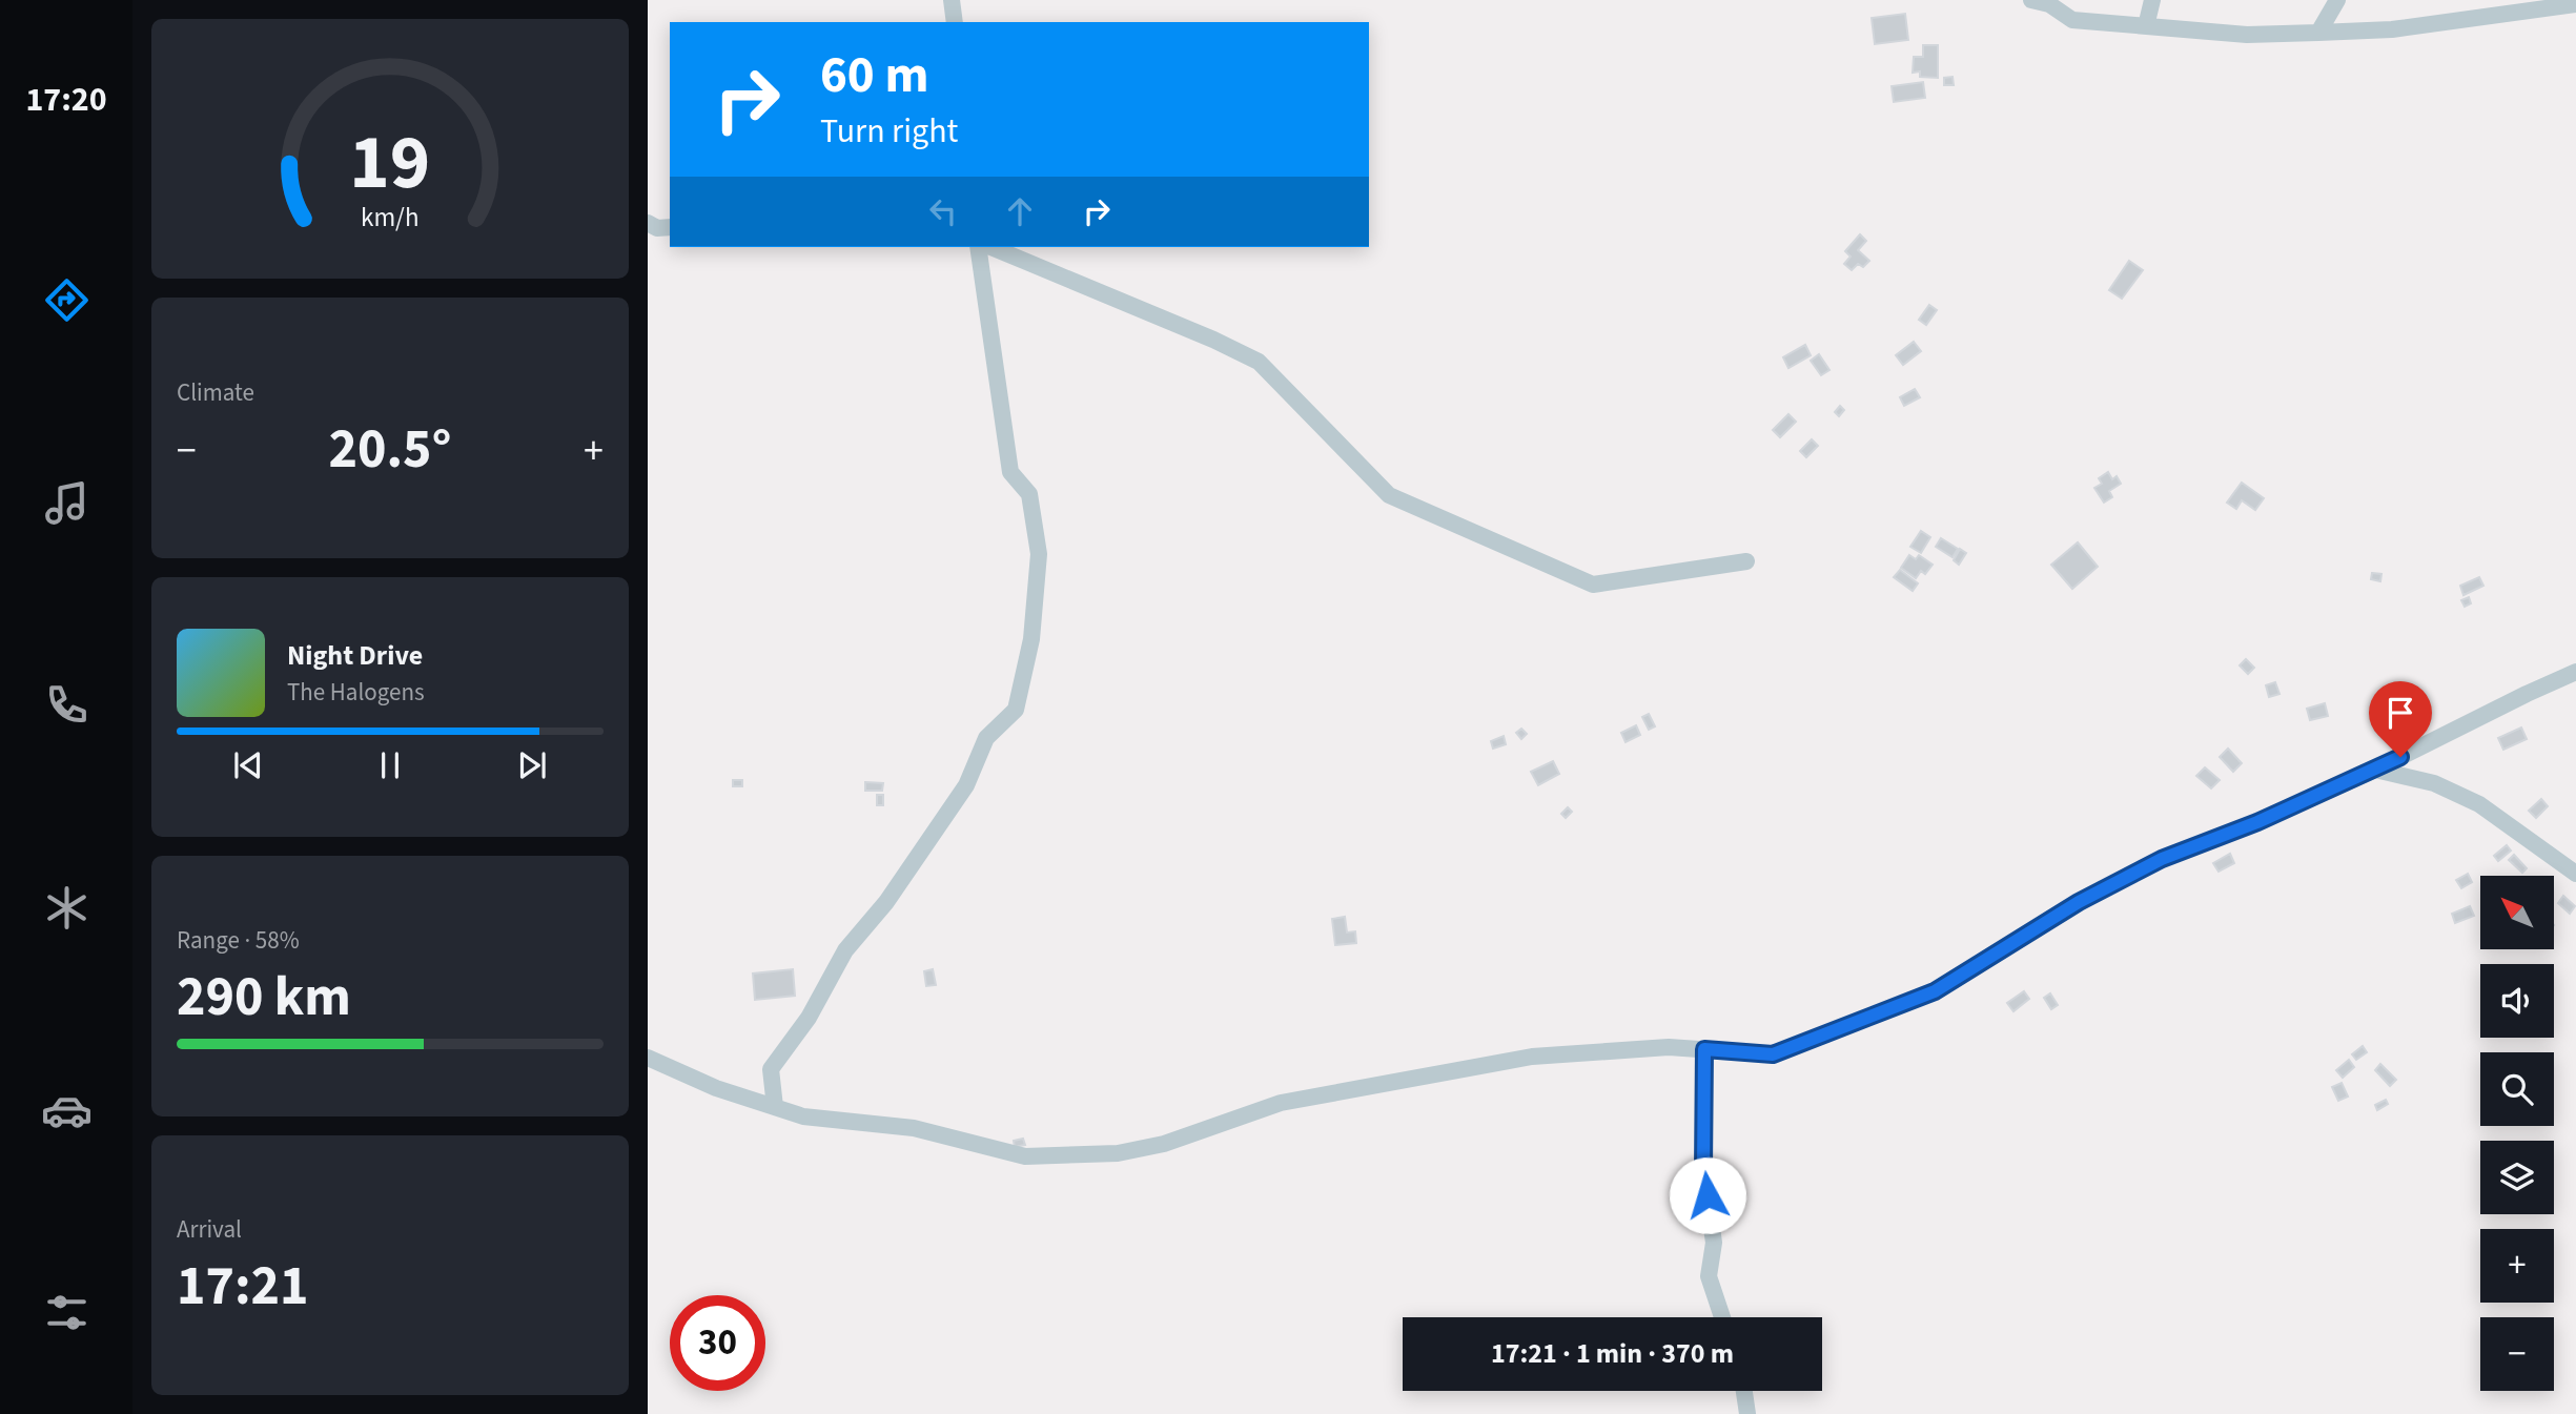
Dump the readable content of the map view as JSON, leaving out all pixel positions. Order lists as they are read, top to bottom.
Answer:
{
  "north": "top left",
  "page": {
    "tabs": "17:20",
    "turn": ["60 m", "Turn right"],
    "tile": [
      "Climate",
      ["Range · 58%", "290 km"],
      ["Arrival", "17:21"]
    ],
    "heat": ["−", "20.5°", "+"],
    "song": ["Night Drive", "The Halogens"],
    "map_buttons": ["+", "−"],
    "limit": "30",
    "trip": "17:21 · 1 min · 370 m",
    "gauge": ["19", "km/h"]
  }
}
